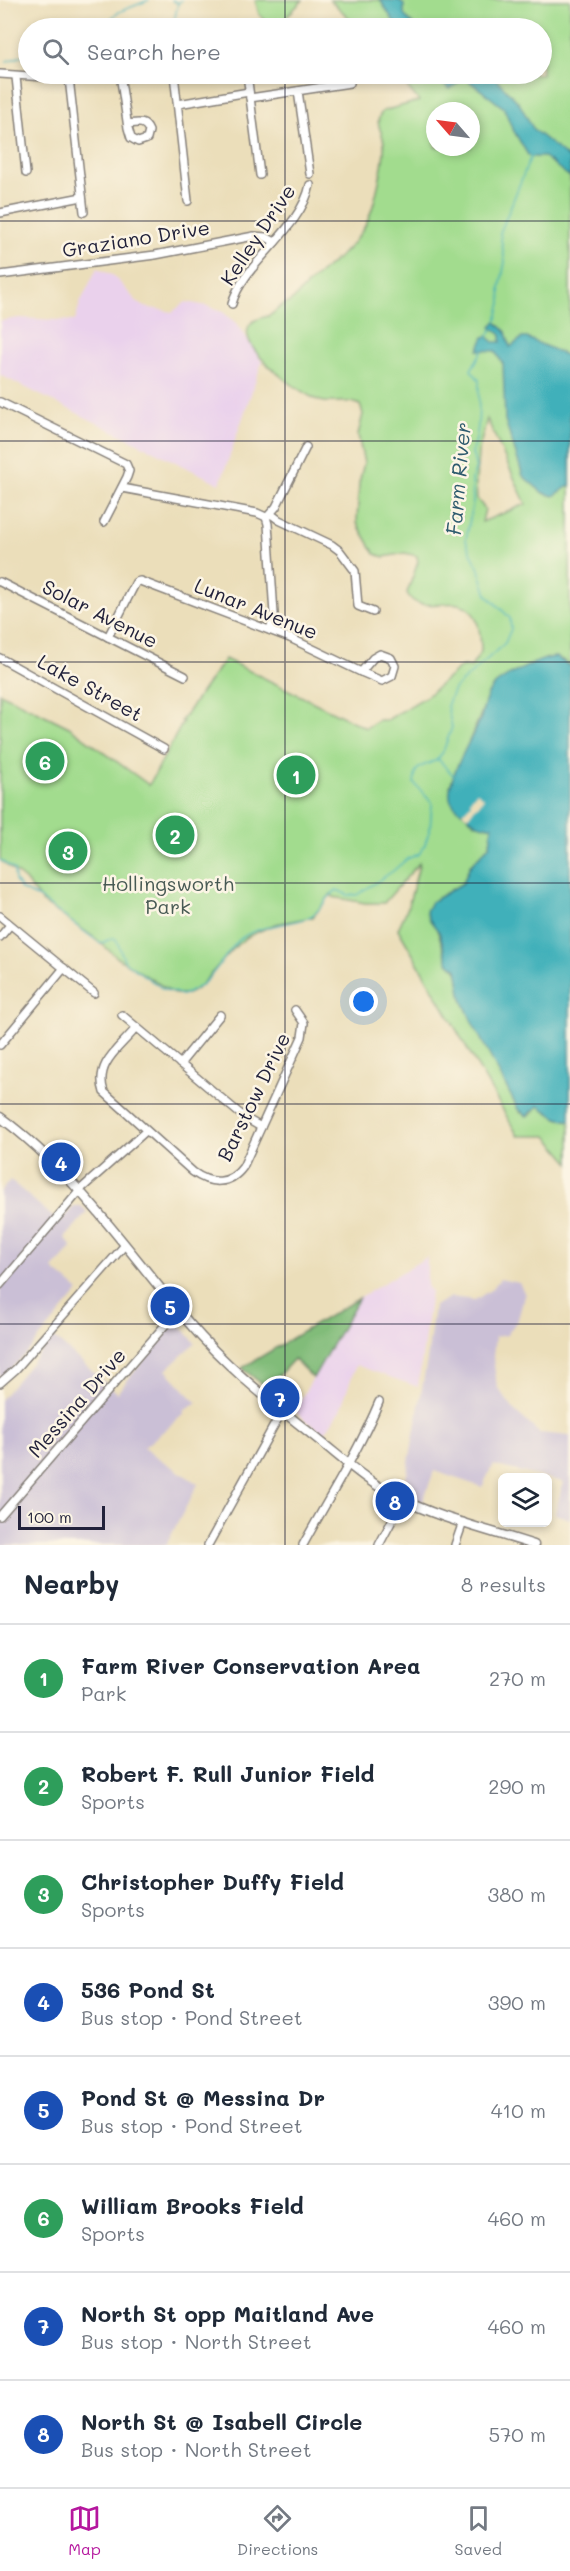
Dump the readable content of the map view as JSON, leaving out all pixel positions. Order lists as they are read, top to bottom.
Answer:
{
  "streets": {
    "street": [
      "Kelley Drive",
      "Graziano Drive",
      "Lunar Avenue",
      "Solar Avenue",
      "Lake Street",
      "Barstow Drive",
      "Messina Drive"
    ]
  },
  "crossings": [
    ["Kelley Drive", "Graziano Drive"],
    ["Lunar Avenue", "Solar Avenue"]
  ],
  "water": ["Farm River"],
  "parks": ["Hollingsworth Park"],
  "scale_bar": "100 m",
  "north": "top left",
  "page": {
    "search": "Search here",
    "pins": [
      "6",
      "1",
      "2",
      "3",
      "4",
      "5",
      "7",
      "8"
    ],
    "scale": "100 m",
    "heading": ["Nearby", "8 results"],
    "list": [
      {
        "mark": "1",
        "name": "Farm River Conservation Area",
        "note": "Park",
        "value": "270 m"
      },
      {
        "mark": "2",
        "name": "Robert F. Rull Junior Field",
        "note": "Sports",
        "value": "290 m"
      },
      {
        "mark": "3",
        "name": "Christopher Duffy Field",
        "note": "Sports",
        "value": "380 m"
      },
      {
        "mark": "4",
        "name": "536 Pond St",
        "note": "Bus stop · Pond Street",
        "value": "390 m"
      },
      {
        "mark": "5",
        "name": "Pond St @ Messina Dr",
        "note": "Bus stop · Pond Street",
        "value": "410 m"
      },
      {
        "mark": "6",
        "name": "William Brooks Field",
        "note": "Sports",
        "value": "460 m"
      },
      {
        "mark": "7",
        "name": "North St opp Maitland Ave",
        "note": "Bus stop · North Street",
        "value": "460 m"
      },
      {
        "mark": "8",
        "name": "North St @ Isabell Circle",
        "note": "Bus stop · North Street",
        "value": "570 m"
      }
    ],
    "nav": ["Map", "Directions", "Saved"]
  }
}
